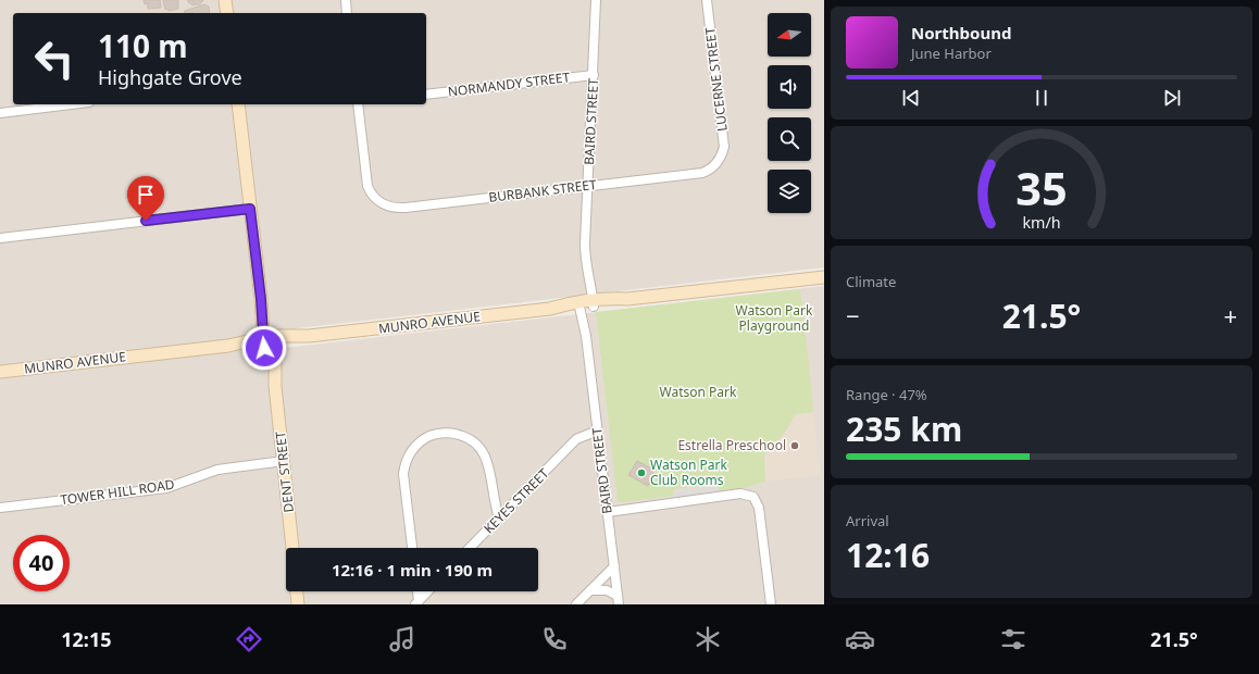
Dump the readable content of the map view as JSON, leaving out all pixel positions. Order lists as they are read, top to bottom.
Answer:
{
  "streets": {
    "street": [
      "LUCERNE STREET",
      "NORMANDY STREET",
      "BAIRD STREET",
      "BURBANK STREET",
      "MUNRO AVENUE",
      "DENT STREET",
      "TOWER HILL ROAD",
      "KEYES STREET"
    ]
  },
  "crossings": [
    ["LUCERNE STREET", "BURBANK STREET"],
    ["NORMANDY STREET", "BAIRD STREET"],
    ["BAIRD STREET", "BURBANK STREET"],
    ["BAIRD STREET", "MUNRO AVENUE"],
    ["BAIRD STREET", "KEYES STREET"],
    ["MUNRO AVENUE", "DENT STREET"],
    ["DENT STREET", "TOWER HILL ROAD"]
  ],
  "parks": ["Watson Park Playground", "Watson Park"],
  "places": ["Estrella Preschool", "Watson Park Club Rooms"],
  "north": "left",
  "page": {
    "turn": ["110 m", "Highgate Grove"],
    "song": ["Northbound", "June Harbor"],
    "tile": [
      "Climate",
      ["Range · 47%", "235 km"],
      ["Arrival", "12:16"]
    ],
    "heat": ["−", "21.5°", "+"],
    "limit": "40",
    "trip": "12:16 · 1 min · 190 m",
    "tabs": ["12:15", "21.5°"],
    "gauge": ["35", "km/h"]
  }
}
